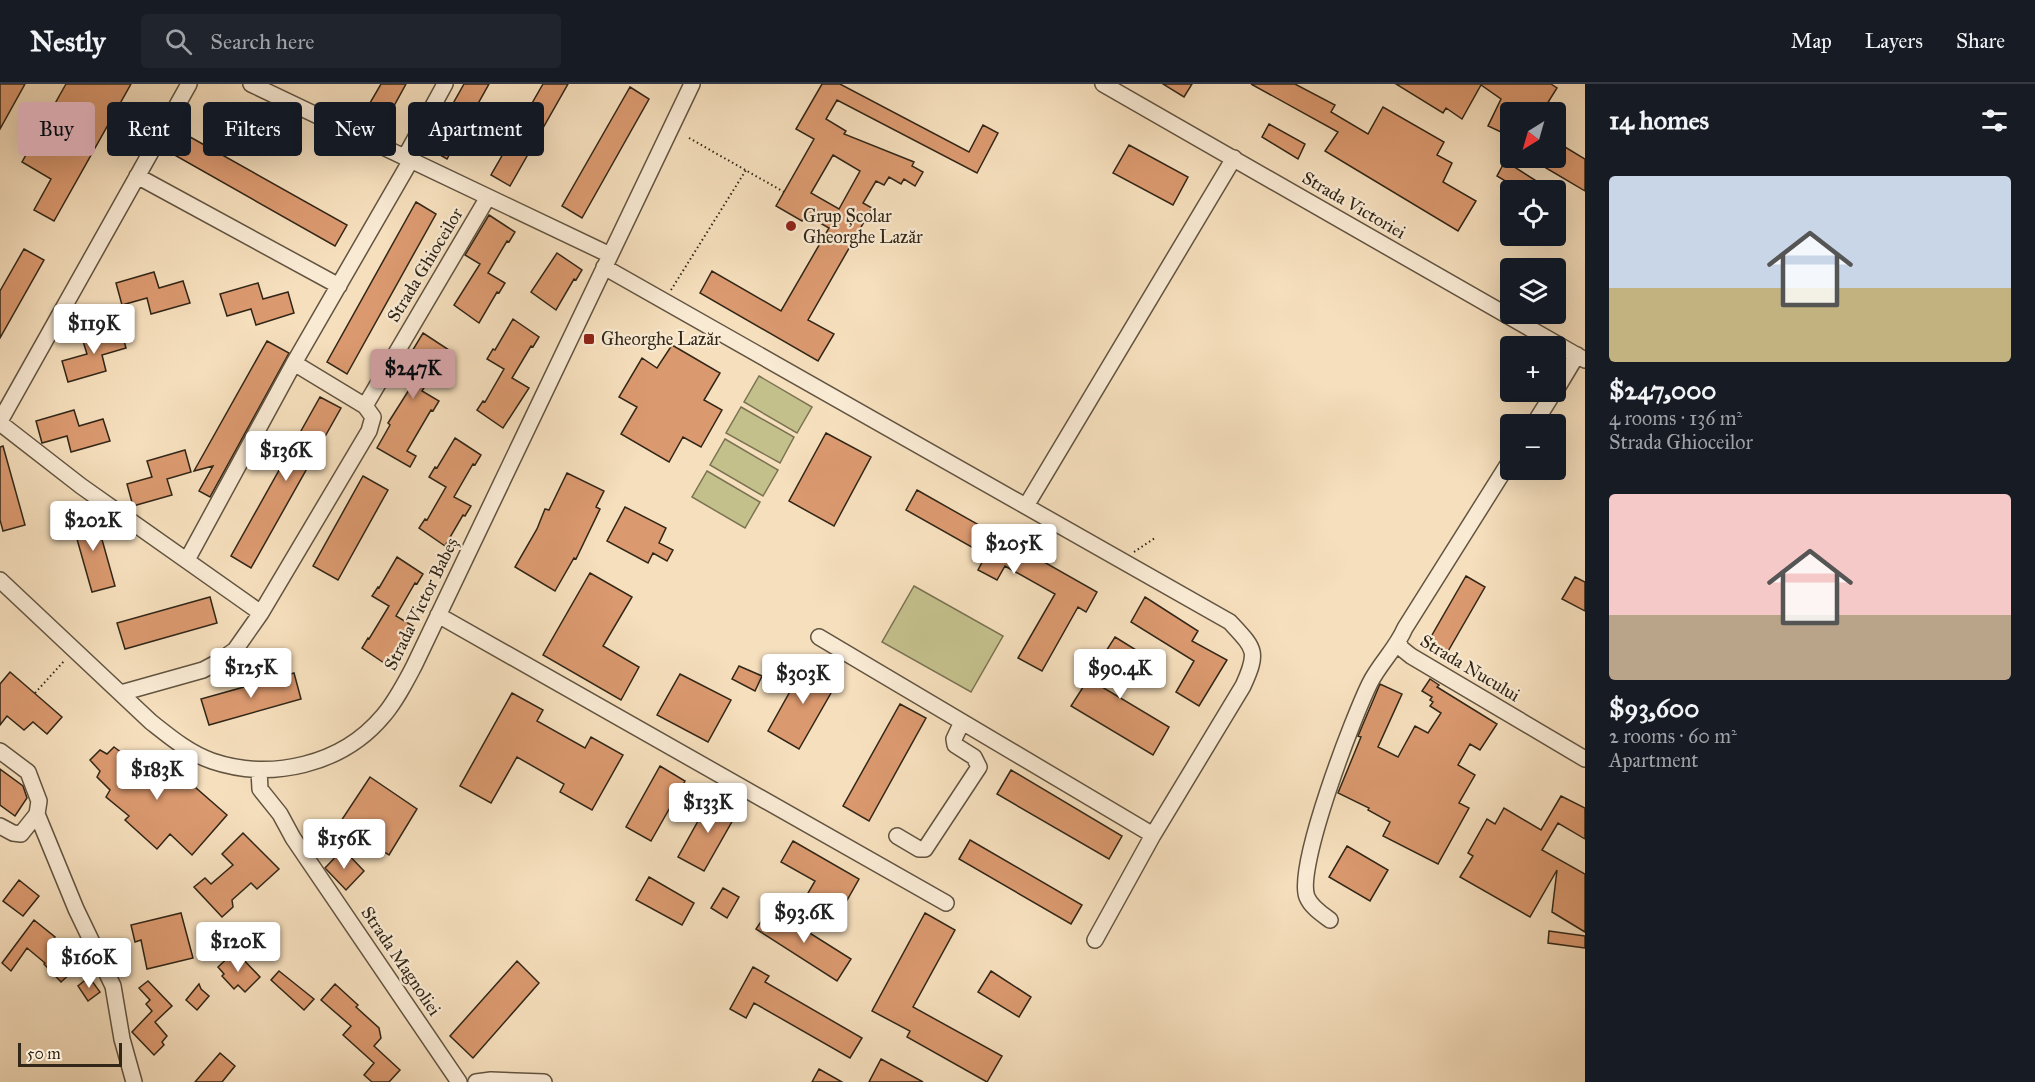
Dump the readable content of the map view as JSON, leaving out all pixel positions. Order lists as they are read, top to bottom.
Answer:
{
  "streets": {
    "street": [
      "Strada Victoriei",
      "Strada Ghioceilor",
      "Strada Victor Babeș",
      "Strada Nucului",
      "Strada Magnoliei"
    ]
  },
  "crossings": [
    ["Strada Victor Babeș", "Strada Magnoliei"]
  ],
  "places": {
    "other": ["Grup Școlar Gheorghe Lazăr"],
    "transit": ["Gheorghe Lazăr"]
  },
  "scale_bar": "50 m",
  "north": "bottom left",
  "page": {
    "header": "Nestly",
    "search": "Search here",
    "nav": ["Map", "Layers", "Share"],
    "heading": "14 homes",
    "map_buttons": ["+", "−"],
    "chip": [
      "Buy",
      "Rent",
      "Filters",
      "New",
      "Apartment"
    ],
    "list": [
      {
        "name": "$247,000",
        "note": "4 rooms · 136 m² · Strada Ghioceilor"
      },
      {
        "name": "$93,600",
        "note": "2 rooms · 60 m² · Apartment"
      }
    ],
    "price": [
      "$119K",
      "$247K",
      "$136K",
      "$202K",
      "$205K",
      "$125K",
      "$90.4K",
      "$303K",
      "$183K",
      "$133K",
      "$156K",
      "$93.6K",
      "$120K",
      "$160K"
    ],
    "scale": "50 m"
  }
}
